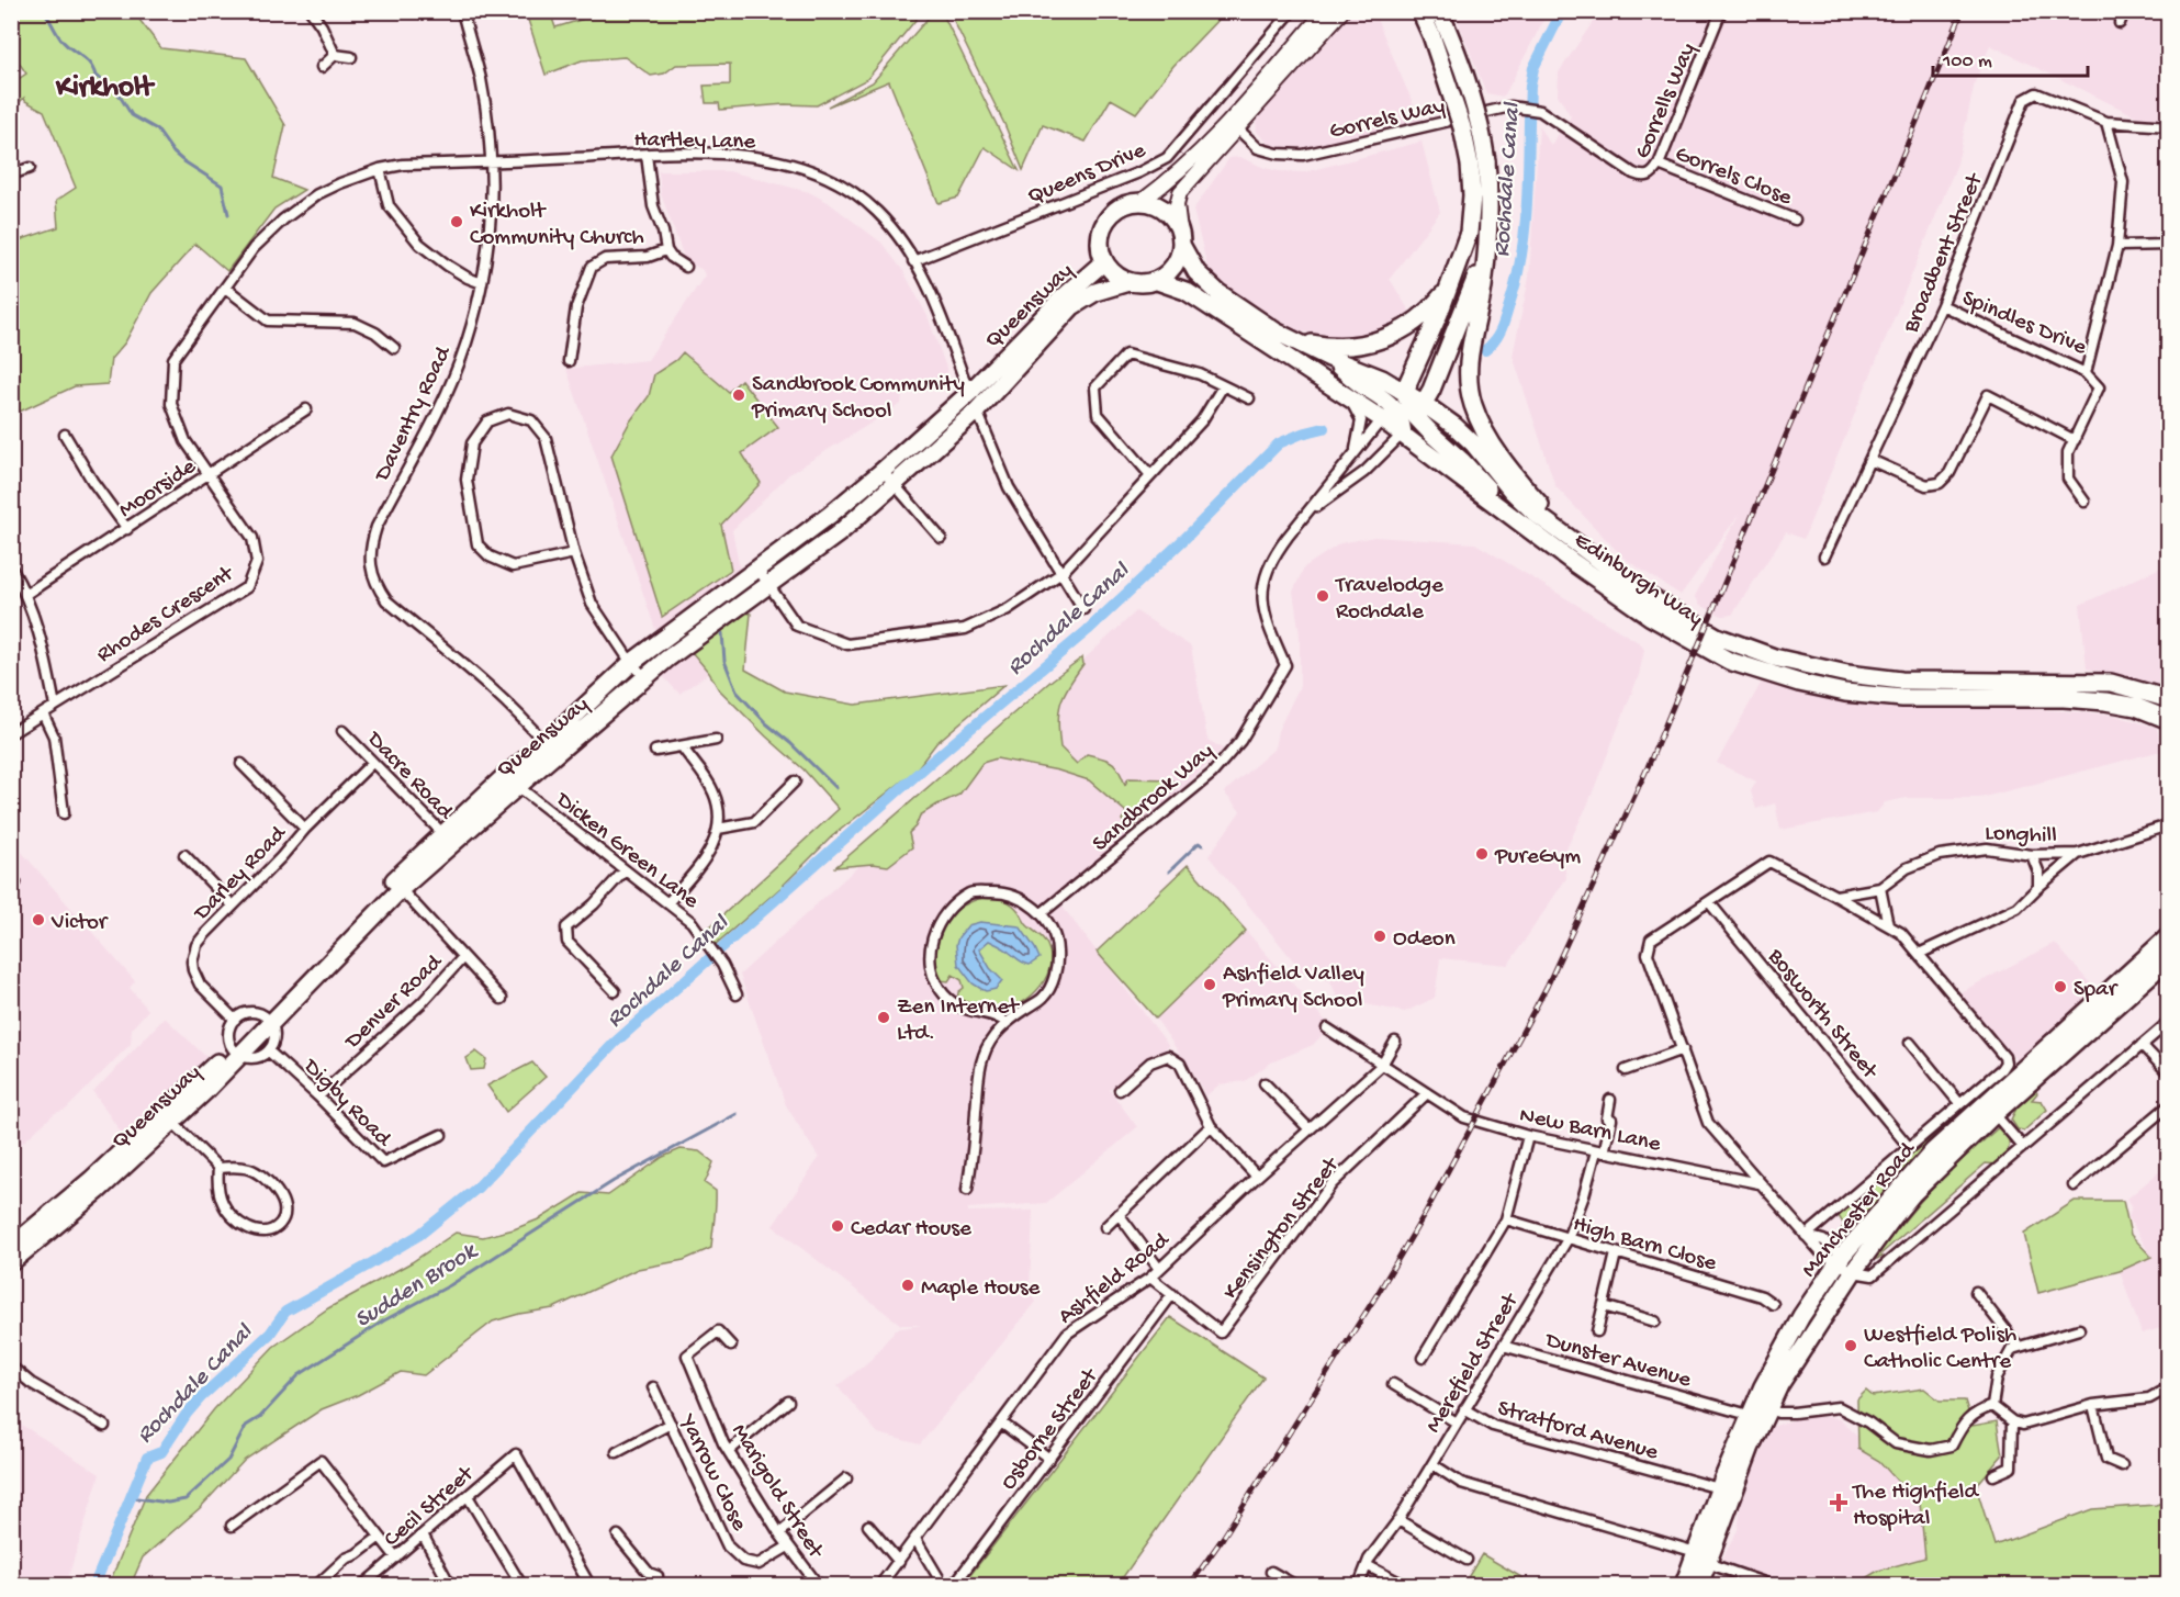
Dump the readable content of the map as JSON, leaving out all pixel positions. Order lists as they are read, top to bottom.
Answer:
{
  "streets": {
    "highway": ["Queensway", "Edinburgh Way", "Manchester Road"],
    "street": [
      "Gorrells Way",
      "Gorrels Way",
      "Hartley Lane",
      "Queens Drive",
      "Gorrels Close",
      "Broadbent Street",
      "Spindles Drive",
      "Daventry Road",
      "Moorside",
      "Rhodes Crescent",
      "Dacre Road",
      "Sandbrook Way",
      "Longhill",
      "Dicken Green Lane",
      "Darley Road",
      "Denver Road",
      "Bosworth Street",
      "Digby Road",
      "New Barn Lane",
      "Kensington Street",
      "High Barn Close",
      "Ashfield Road",
      "Dunster Avenue",
      "Merefield Street",
      "Osborne Street",
      "Stratford Avenue",
      "Yarrow Close",
      "Marigold Street",
      "Cecil Street"
    ]
  },
  "crossings": [
    ["Gorrells Way", "Gorrels Way"],
    ["Gorrells Way", "Gorrels Close"],
    ["Hartley Lane", "Queens Drive"],
    ["Hartley Lane", "Queensway"],
    ["Hartley Lane", "Daventry Road"],
    ["Hartley Lane", "Rhodes Crescent"],
    ["Broadbent Street", "Spindles Drive"],
    ["Queensway", "Daventry Road"],
    ["Queensway", "Edinburgh Way"],
    ["Queensway", "Dacre Road"],
    ["Queensway", "Dicken Green Lane"],
    ["Daventry Road", "Rhodes Crescent"],
    ["Moorside", "Rhodes Crescent"],
    ["Edinburgh Way", "Sandbrook Way"],
    ["Dacre Road", "Darley Road"],
    ["Denver Road", "Digby Road"],
    ["New Barn Lane", "Kensington Street"],
    ["New Barn Lane", "Ashfield Road"],
    ["New Barn Lane", "Merefield Street"],
    ["Manchester Road", "Dunster Avenue"],
    ["Manchester Road", "Stratford Avenue"],
    ["Kensington Street", "Osborne Street"],
    ["High Barn Close", "Merefield Street"],
    ["Dunster Avenue", "Merefield Street"],
    ["Merefield Street", "Stratford Avenue"],
    ["Yarrow Close", "Marigold Street"]
  ],
  "districts": ["Kirkholt"],
  "water": ["Rochdale Canal", "Sudden Brook"],
  "places": {
    "other": [
      "Kirkholt Community Church",
      "Sandbrook Community Primary School",
      "Travelodge Rochdale",
      "PureGym",
      "Victor",
      "Odeon",
      "Ashfield Valley Primary School",
      "Spar",
      "Zen Internet Ltd.",
      "Cedar House",
      "Maple House",
      "Westfield Polish Catholic Centre"
    ],
    "health": ["The Highfield Hospital"]
  },
  "scale_bar": "100 m"
}
